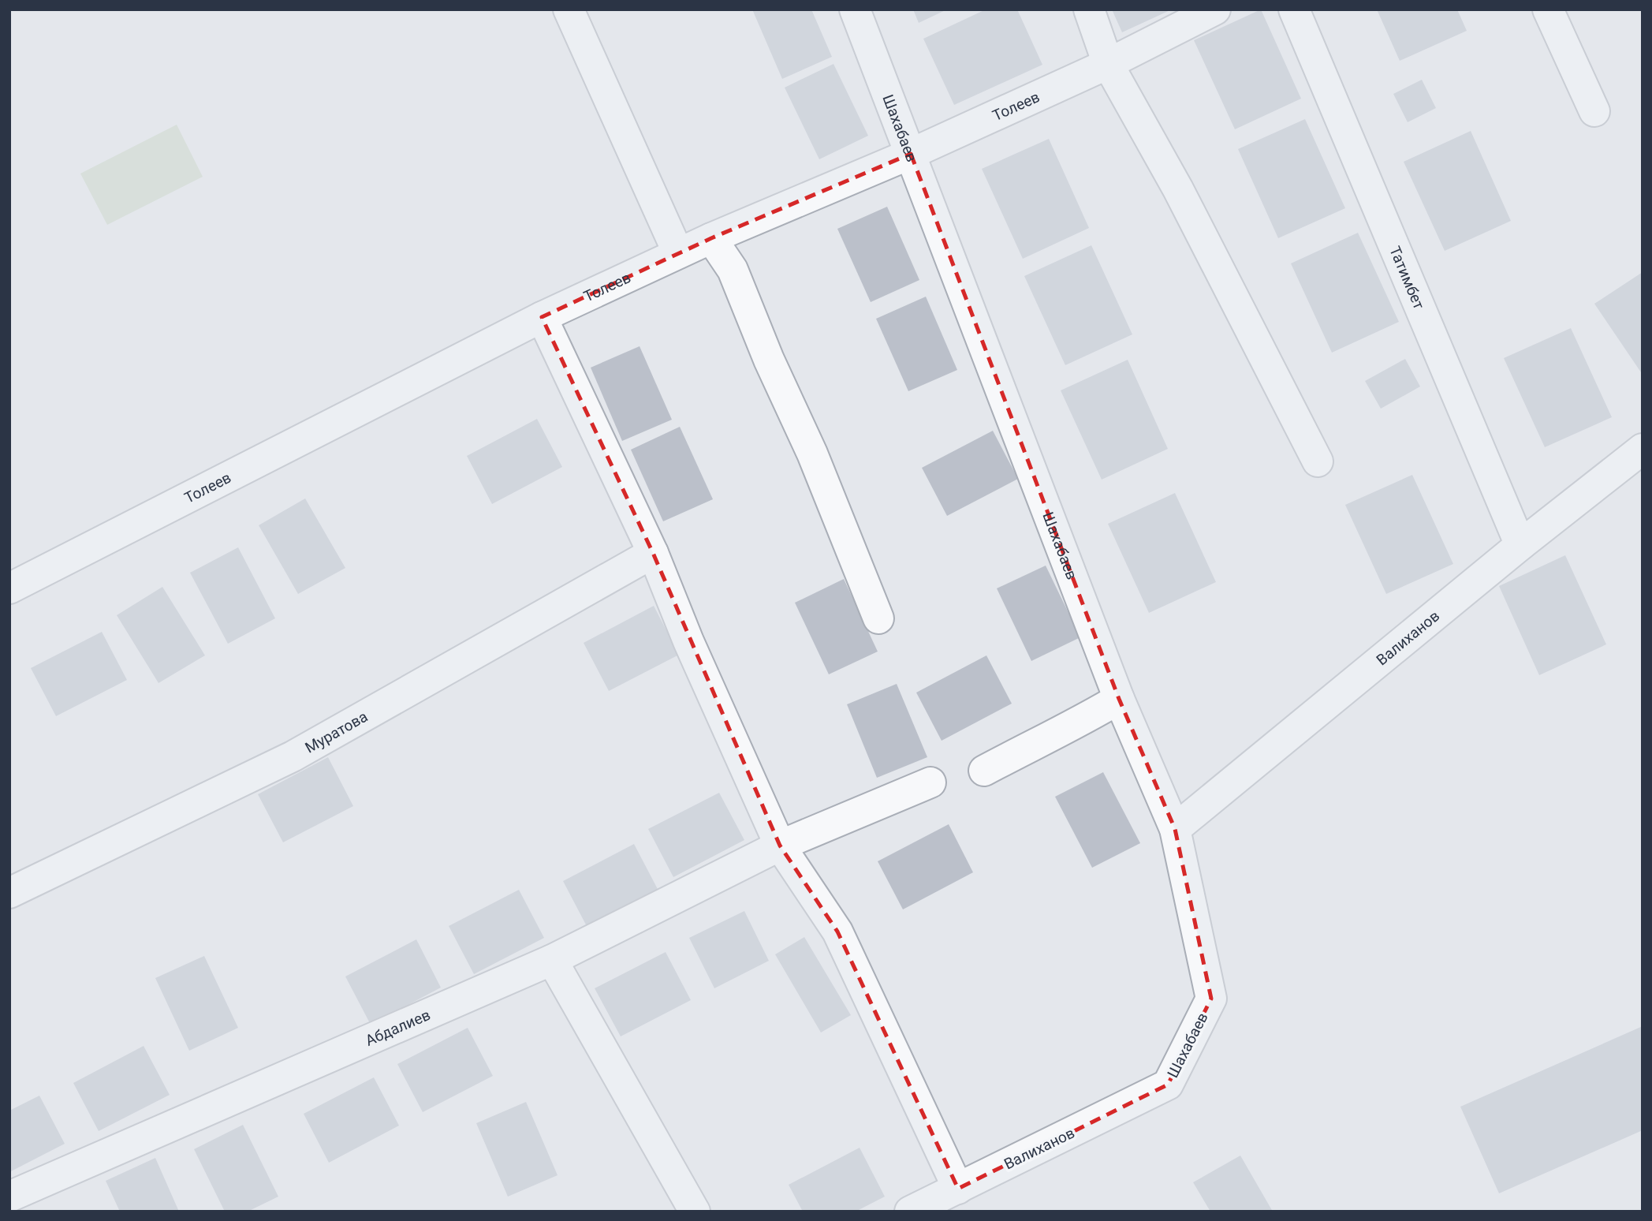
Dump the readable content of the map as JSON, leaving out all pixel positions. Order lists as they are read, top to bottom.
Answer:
{
  "streets": {
    "street": [
      "Толеев",
      "Шахабаев",
      "Татимбет",
      "Валиханов",
      "Муратова",
      "Абдалиев"
    ]
  },
  "crossings": [
    ["Толеев", "Шахабаев"],
    ["Шахабаев", "Валиханов"],
    ["Татимбет", "Валиханов"]
  ]
}
